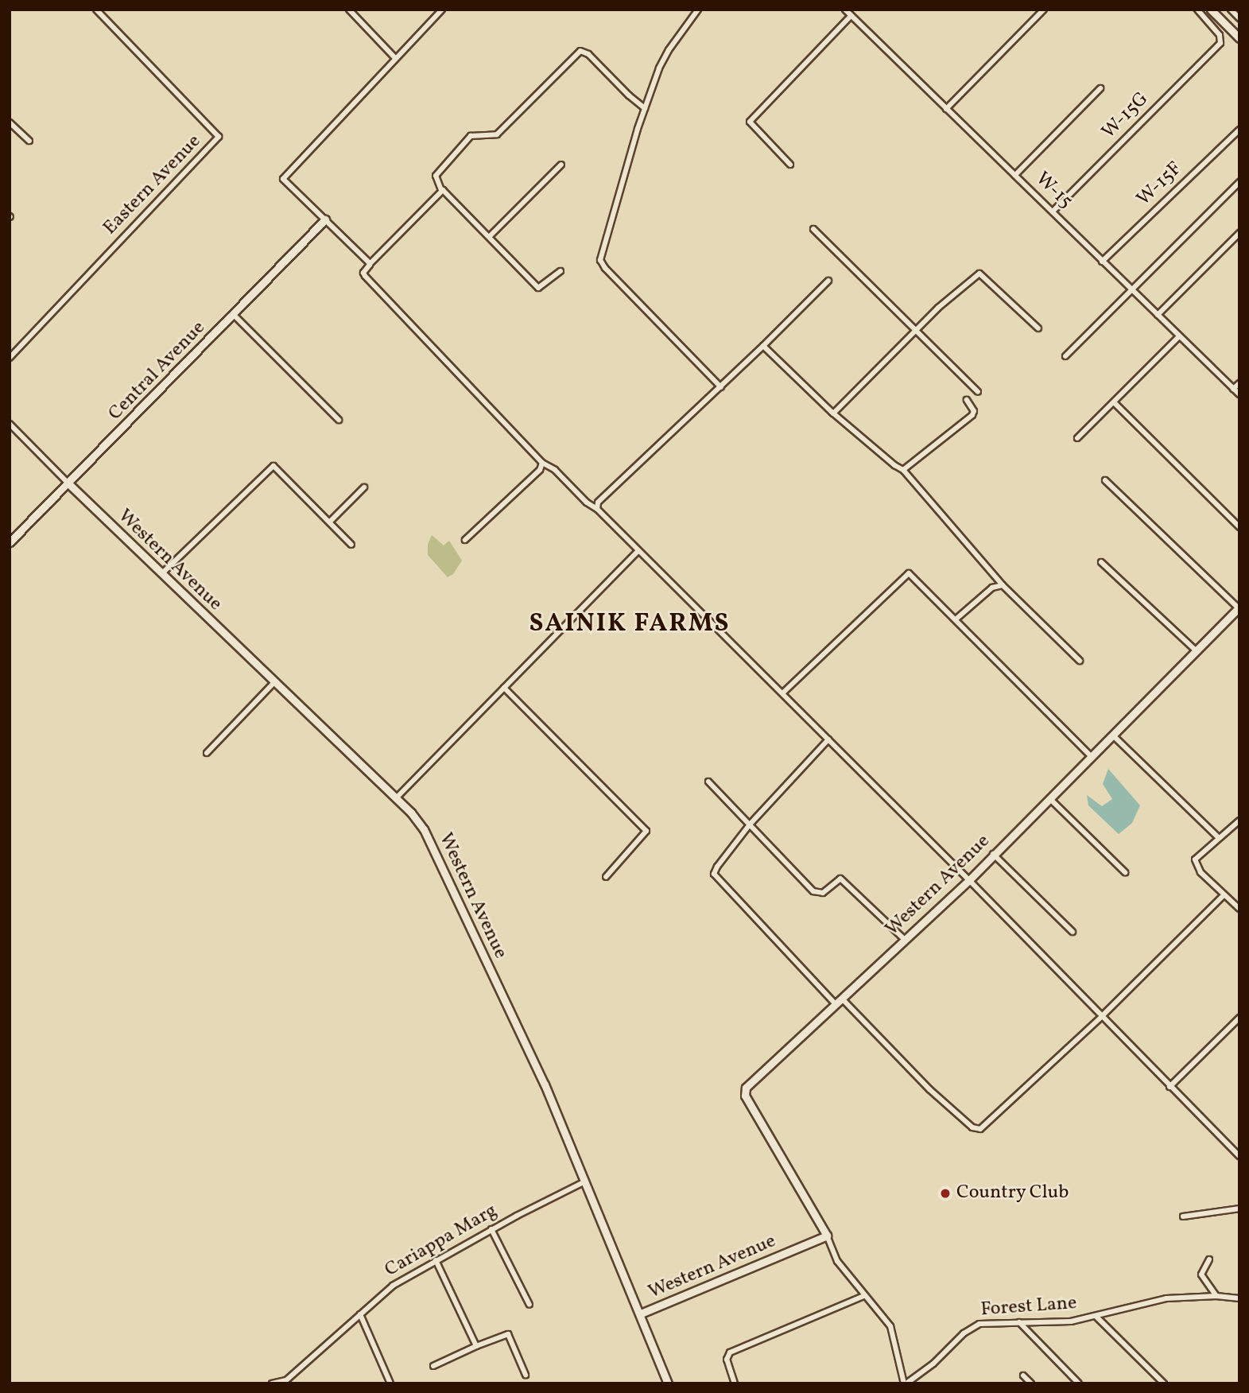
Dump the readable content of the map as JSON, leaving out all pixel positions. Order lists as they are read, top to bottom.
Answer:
{
  "streets": {
    "street": [
      "W-15G",
      "W-15F",
      "Eastern Avenue",
      "W-15",
      "Central Avenue",
      "Western Avenue",
      "Cariappa Marg",
      "Forest Lane"
    ]
  },
  "crossings": [
    ["W-15G", "W-15"],
    ["W-15F", "W-15"],
    ["Central Avenue", "Western Avenue"],
    ["Western Avenue", "Cariappa Marg"]
  ],
  "districts": ["SAINIK FARMS"],
  "places": ["Country Club"]
}
